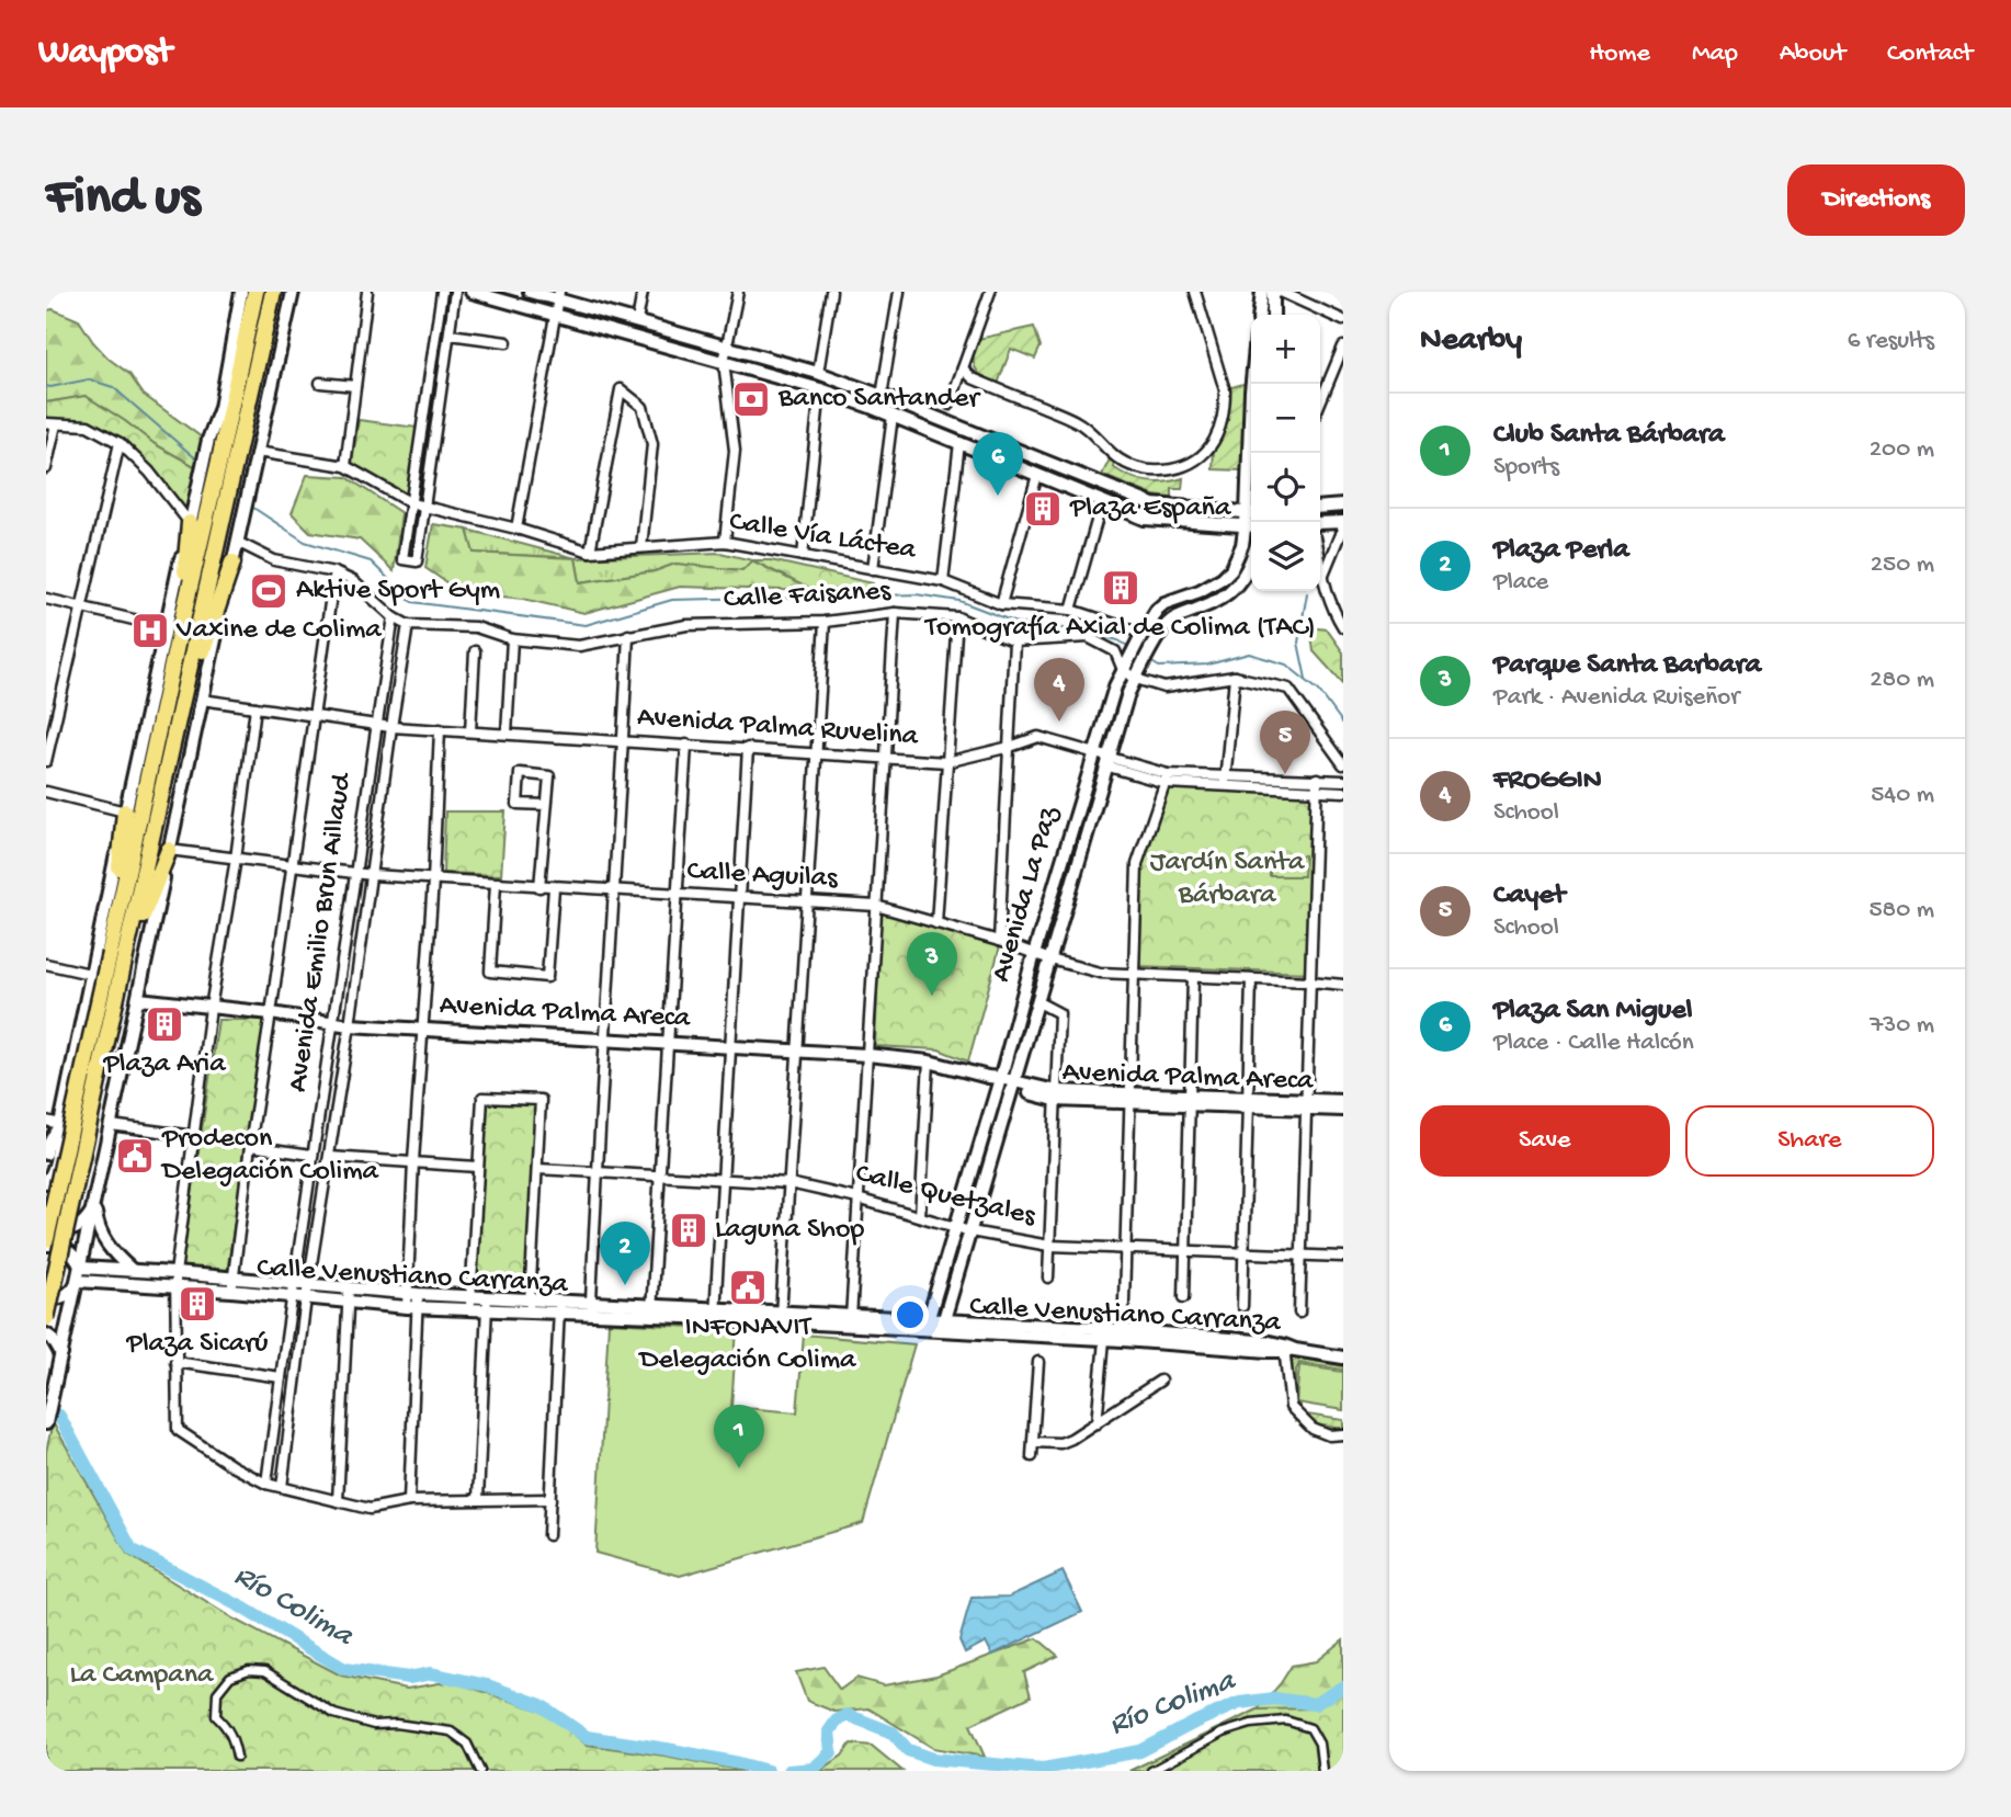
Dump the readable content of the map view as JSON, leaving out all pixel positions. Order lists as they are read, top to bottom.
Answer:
{
  "streets": {
    "street": [
      "Calle Vía Láctea",
      "Calle Faisanes",
      "Avenida Palma Ruvelina",
      "Calle Aguilas",
      "Avenida La Paz",
      "Avenida Emilio Brun Aillaud",
      "Avenida Palma Areca",
      "Calle Quetzales",
      "Calle Venustiano Carranza"
    ]
  },
  "crossings": [
    ["Calle Vía Láctea", "Avenida La Paz"],
    ["Calle Faisanes", "Avenida La Paz"],
    ["Calle Faisanes", "Avenida Emilio Brun Aillaud"],
    ["Avenida Palma Ruvelina", "Avenida La Paz"],
    ["Avenida Palma Ruvelina", "Avenida Emilio Brun Aillaud"],
    ["Calle Aguilas", "Avenida La Paz"],
    ["Calle Aguilas", "Avenida Emilio Brun Aillaud"],
    ["Avenida La Paz", "Avenida Palma Areca"],
    ["Avenida La Paz", "Calle Quetzales"],
    ["Avenida La Paz", "Calle Venustiano Carranza"],
    ["Avenida Emilio Brun Aillaud", "Avenida Palma Areca"],
    ["Avenida Emilio Brun Aillaud", "Calle Venustiano Carranza"]
  ],
  "water": ["Río Colima"],
  "parks": ["Jardín Santa Bárbara", "La Campana"],
  "places": {
    "bank": ["Banco Santander"],
    "building": [
      "Plaza España",
      "Tomografía Axial de Colima (TAC)",
      "Plaza Aria",
      "Laguna Shop",
      "Plaza Sicarú"
    ],
    "sports": ["Aktive Sport Gym"],
    "hospital": ["Vaxine de Colima"],
    "public building": ["Prodecon Delegación Colima", "INFONAVIT Delegación Colima"]
  },
  "page": {
    "header": "Waypost",
    "nav": [
      "Home",
      "Map",
      "About",
      "Contact"
    ],
    "buttons": [
      "Directions",
      ["Save", "Share"]
    ],
    "title": "Find us",
    "heading": ["Nearby", "6 results"],
    "map_buttons": ["+", "−"],
    "list": [
      {
        "mark": "1",
        "name": "Club Santa Bárbara",
        "note": "Sports",
        "value": "200 m"
      },
      {
        "mark": "2",
        "name": "Plaza Perla",
        "note": "Place",
        "value": "250 m"
      },
      {
        "mark": "3",
        "name": "Parque Santa Barbara",
        "note": "Park · Avenida Ruiseñor",
        "value": "280 m"
      },
      {
        "mark": "4",
        "name": "FROGGIN",
        "note": "School",
        "value": "540 m"
      },
      {
        "mark": "5",
        "name": "Cayet",
        "note": "School",
        "value": "580 m"
      },
      {
        "mark": "6",
        "name": "Plaza San Miguel",
        "note": "Place · Calle Halcón",
        "value": "730 m"
      }
    ],
    "pins": [
      "6",
      "4",
      "5",
      "3",
      "2",
      "1"
    ]
  }
}
